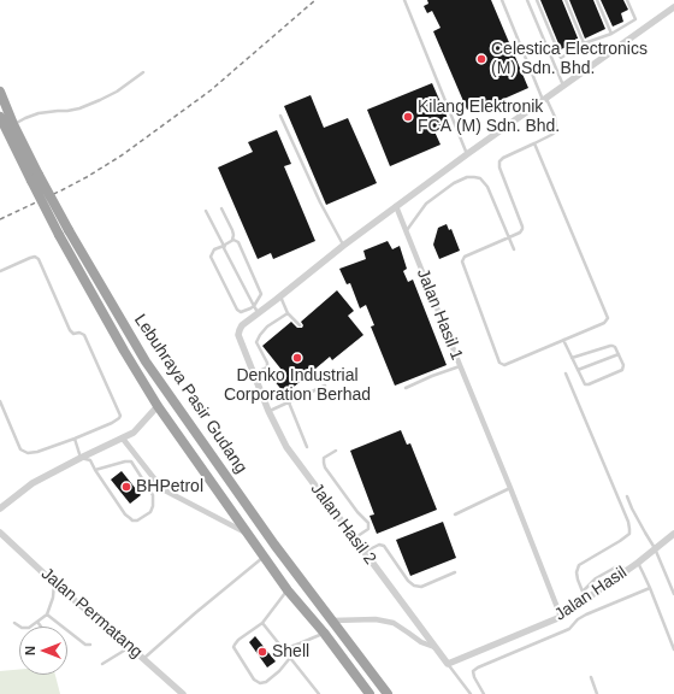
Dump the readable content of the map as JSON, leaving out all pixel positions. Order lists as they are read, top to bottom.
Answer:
{
  "streets": {
    "highway": ["Lebuhraya Pasir Gudang"],
    "street": [
      "Jalan Hasil 1",
      "Jalan Hasil 2",
      "Jalan Hasil",
      "Jalan Permatang"
    ]
  },
  "crossings": [
    ["Jalan Hasil 1", "Jalan Hasil"],
    ["Jalan Hasil 2", "Jalan Hasil"]
  ],
  "places": [
    "Celestica Electronics (M) Sdn. Bhd.",
    "Kilang Elektronik FCA (M) Sdn. Bhd.",
    "Denko Industrial Corporation Berhad",
    "BHPetrol",
    "Shell"
  ],
  "north": "left"
}
